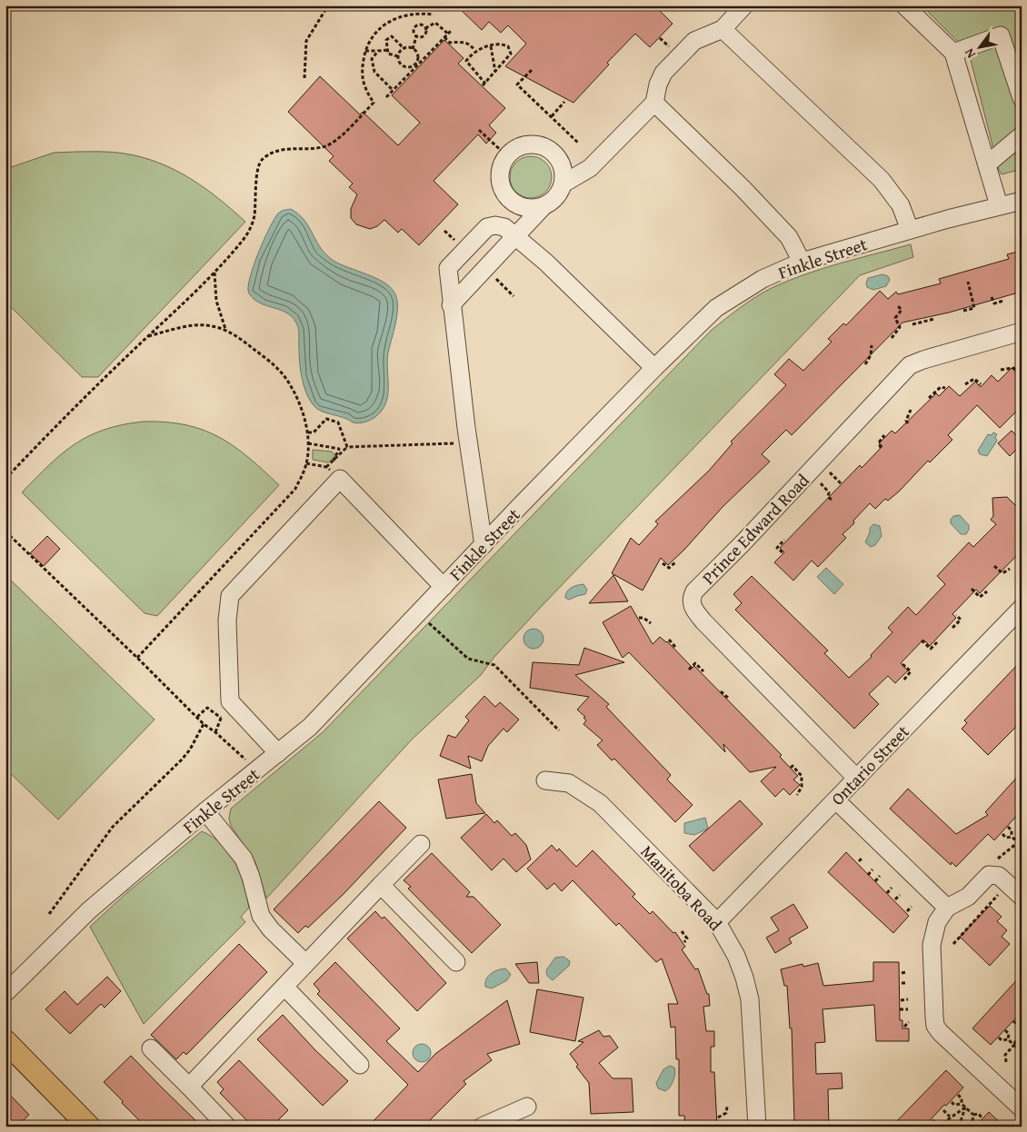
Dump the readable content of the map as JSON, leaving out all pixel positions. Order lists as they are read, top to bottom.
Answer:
{
  "streets": {
    "street": [
      "Finkle Street",
      "Prince Edward Road",
      "Ontario Street",
      "Manitoba Road"
    ]
  },
  "crossings": [
    ["Prince Edward Road", "Ontario Street"],
    ["Ontario Street", "Manitoba Road"]
  ],
  "north": "bottom left"
}
